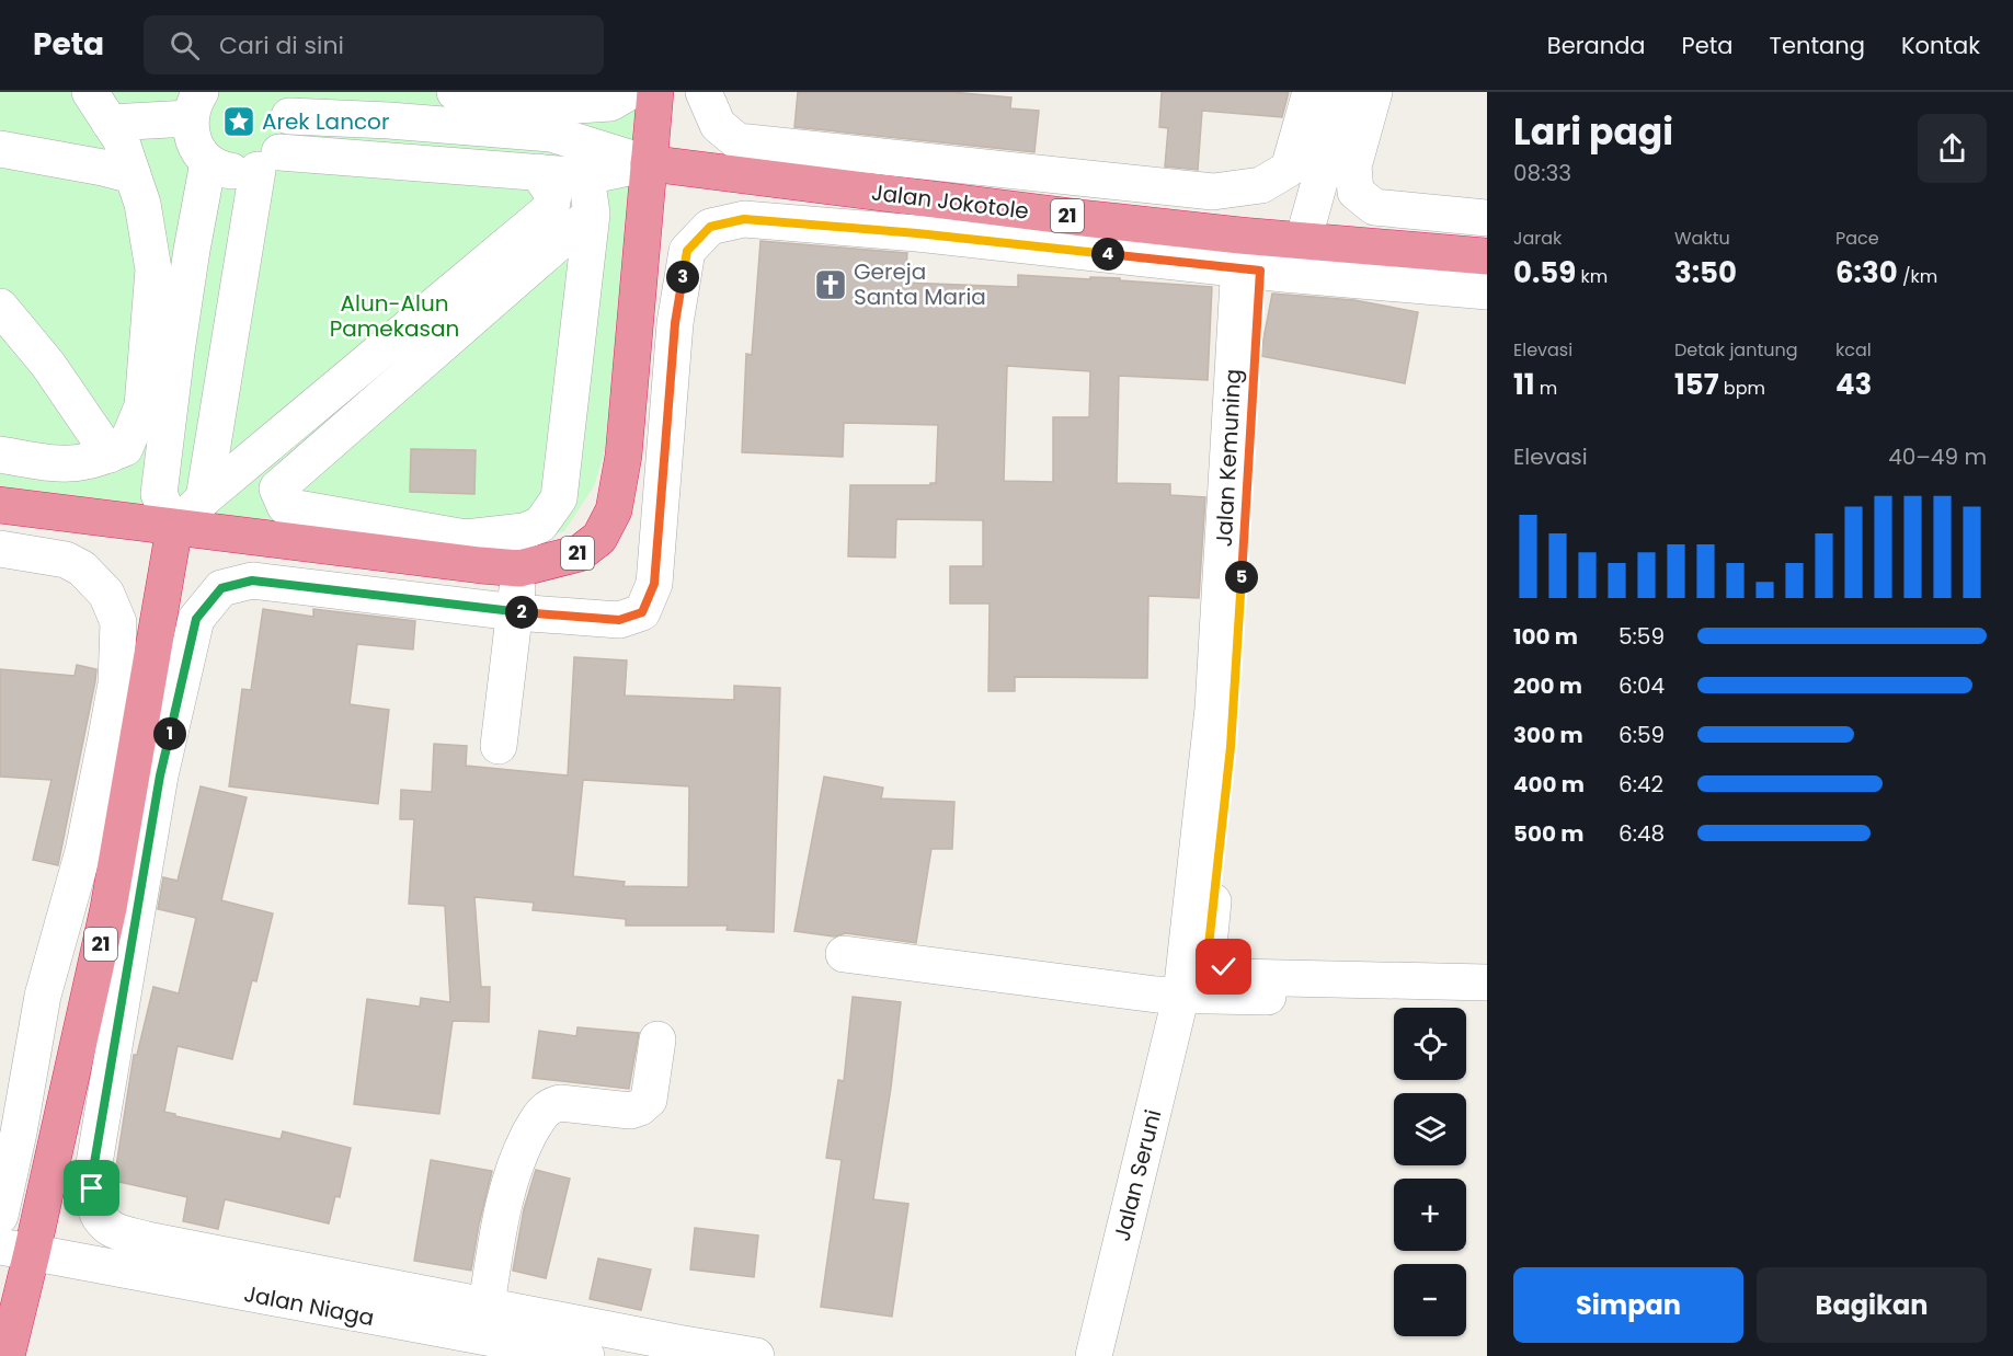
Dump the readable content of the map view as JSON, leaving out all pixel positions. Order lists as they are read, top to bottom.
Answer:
{
  "streets": {
    "highway": ["Jalan Jokotole", "21"],
    "street": ["Jalan Kemuning", "Jalan Seruni", "Jalan Niaga"]
  },
  "crossings": [
    ["Jalan Jokotole", "21"],
    ["Jalan Jokotole", "Jalan Kemuning"],
    ["21", "Jalan Niaga"],
    ["Jalan Kemuning", "Jalan Seruni"]
  ],
  "parks": ["Alun-Alun Pamekasan"],
  "places": {
    "place": ["Arek Lancor"],
    "church": ["Gereja Santa Maria"]
  },
  "page": {
    "header": "Peta",
    "search": "Cari di sini",
    "nav": [
      "Beranda",
      "Peta",
      "Tentang",
      "Kontak"
    ],
    "heading": ["Lari pagi", "08:33"],
    "stats": [
      ["Jarak", "0.59 km"],
      ["Waktu", "3:50"],
      ["Pace", "6:30 /km"],
      ["Elevasi", "11 m"],
      ["Detak jantung", "157 bpm"],
      ["kcal", "43"]
    ],
    "pins": [
      "4",
      "3",
      "5",
      "2",
      "1"
    ],
    "chart": ["Elevasi", "40–49 m"],
    "list": [
      {
        "name": "100 m",
        "note": "5:59"
      },
      {
        "name": "200 m",
        "note": "6:04"
      },
      {
        "name": "300 m",
        "note": "6:59"
      },
      {
        "name": "400 m",
        "note": "6:42"
      },
      {
        "name": "500 m",
        "note": "6:48"
      }
    ],
    "map_buttons": ["+", "−"],
    "buttons": ["Simpan", "Bagikan"]
  }
}
